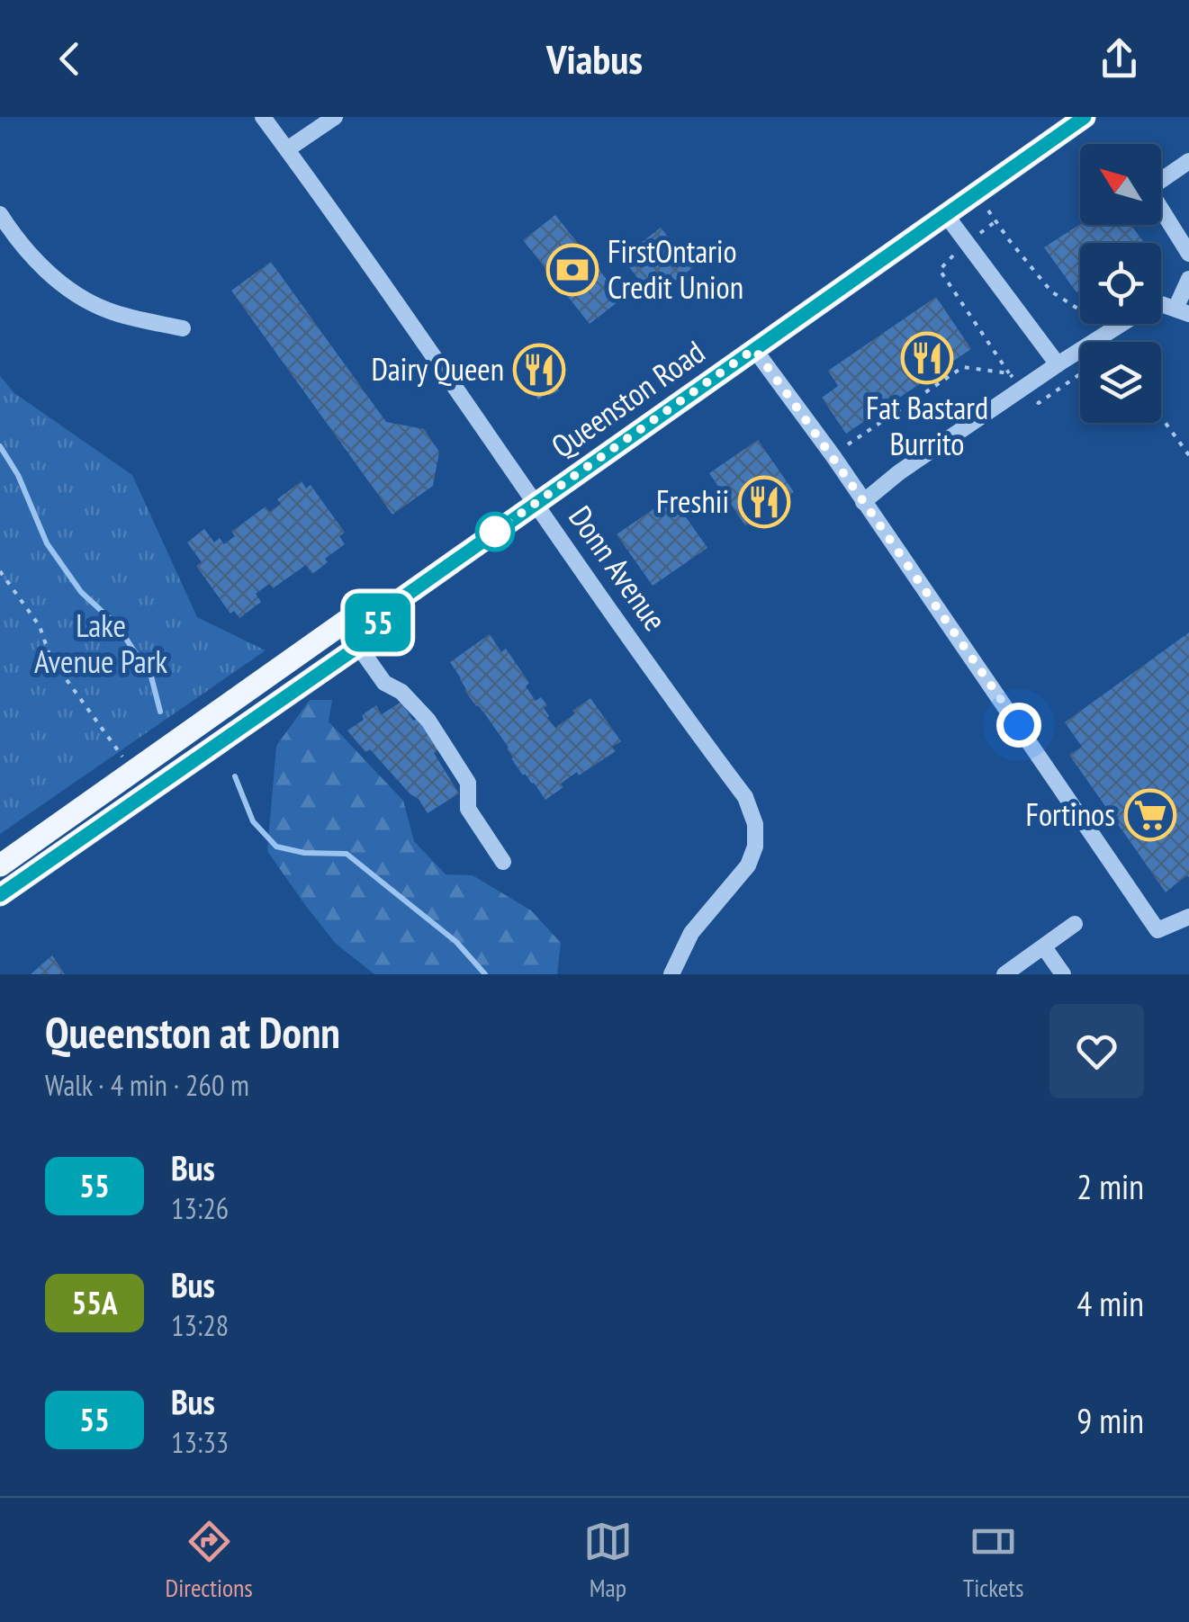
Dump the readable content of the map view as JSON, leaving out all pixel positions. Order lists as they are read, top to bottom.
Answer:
{
  "streets": {
    "main road": ["Queenston Road"],
    "street": ["Donn Avenue"]
  },
  "crossings": [
    ["Queenston Road", "Donn Avenue"]
  ],
  "parks": ["Lake Avenue Park"],
  "places": {
    "bank": ["FirstOntario Credit Union"],
    "restaurant": ["Fat Bastard Burrito", "Dairy Queen", "Freshii"],
    "supermarket": ["Fortinos"]
  },
  "lines": ["bus line 55"],
  "north": "top left",
  "page": {
    "header": "Viabus",
    "on_map": "55",
    "heading": ["Queenston at Donn", "Walk · 4 min · 260 m"],
    "list": [
      {
        "mark": "55",
        "name": "Bus",
        "note": "13:26",
        "value": "2 min"
      },
      {
        "mark": "55A",
        "name": "Bus",
        "note": "13:28",
        "value": "4 min"
      },
      {
        "mark": "55",
        "name": "Bus",
        "note": "13:33",
        "value": "9 min"
      }
    ],
    "tabs": ["Directions", "Map", "Tickets"]
  }
}
